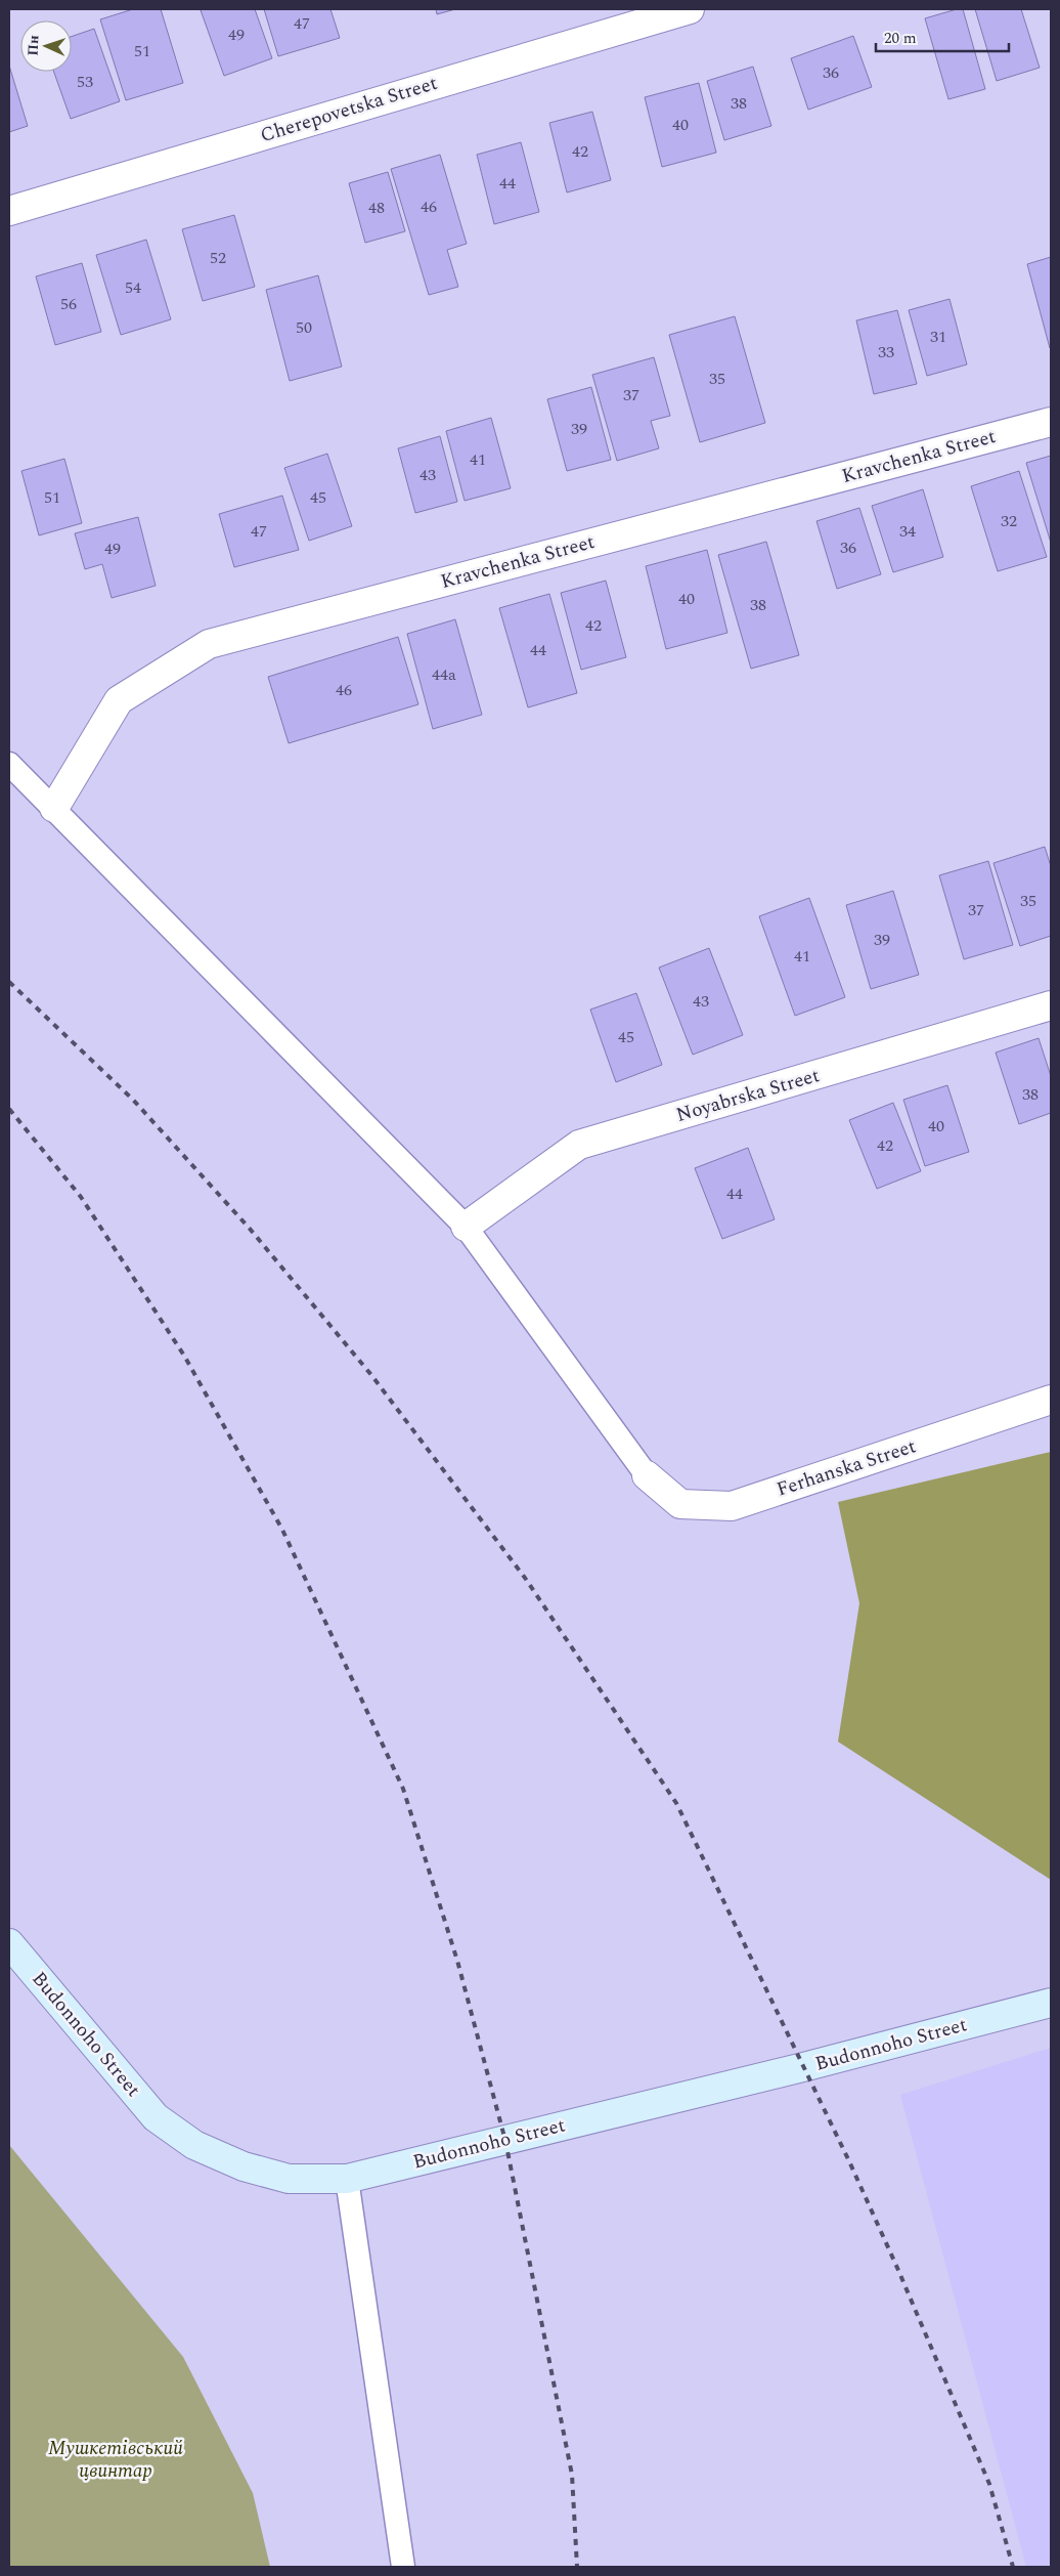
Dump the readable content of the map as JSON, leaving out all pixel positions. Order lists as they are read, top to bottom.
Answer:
{
  "streets": {
    "main road": ["Budonnoho Street"],
    "street": [
      "Cherepovetska Street",
      "Kravchenka Street",
      "Noyabrska Street",
      "Ferhanska Street"
    ]
  },
  "parks": ["Мушкетівський цвинтар"],
  "house_numbers": [
    "47",
    "49",
    "51",
    "36",
    "53",
    "38",
    "40",
    "42",
    "44",
    "46",
    "48",
    "52",
    "54",
    "56",
    "50",
    "31",
    "33",
    "35",
    "37",
    "39",
    "41",
    "43",
    "51",
    "45",
    "32",
    "47",
    "34",
    "36",
    "49",
    "40",
    "38",
    "42",
    "44",
    "44а",
    "46",
    "35",
    "37",
    "39",
    "41",
    "43",
    "45",
    "38",
    "40",
    "42",
    "44"
  ],
  "scale_bar": "20 m",
  "north": "left"
}
